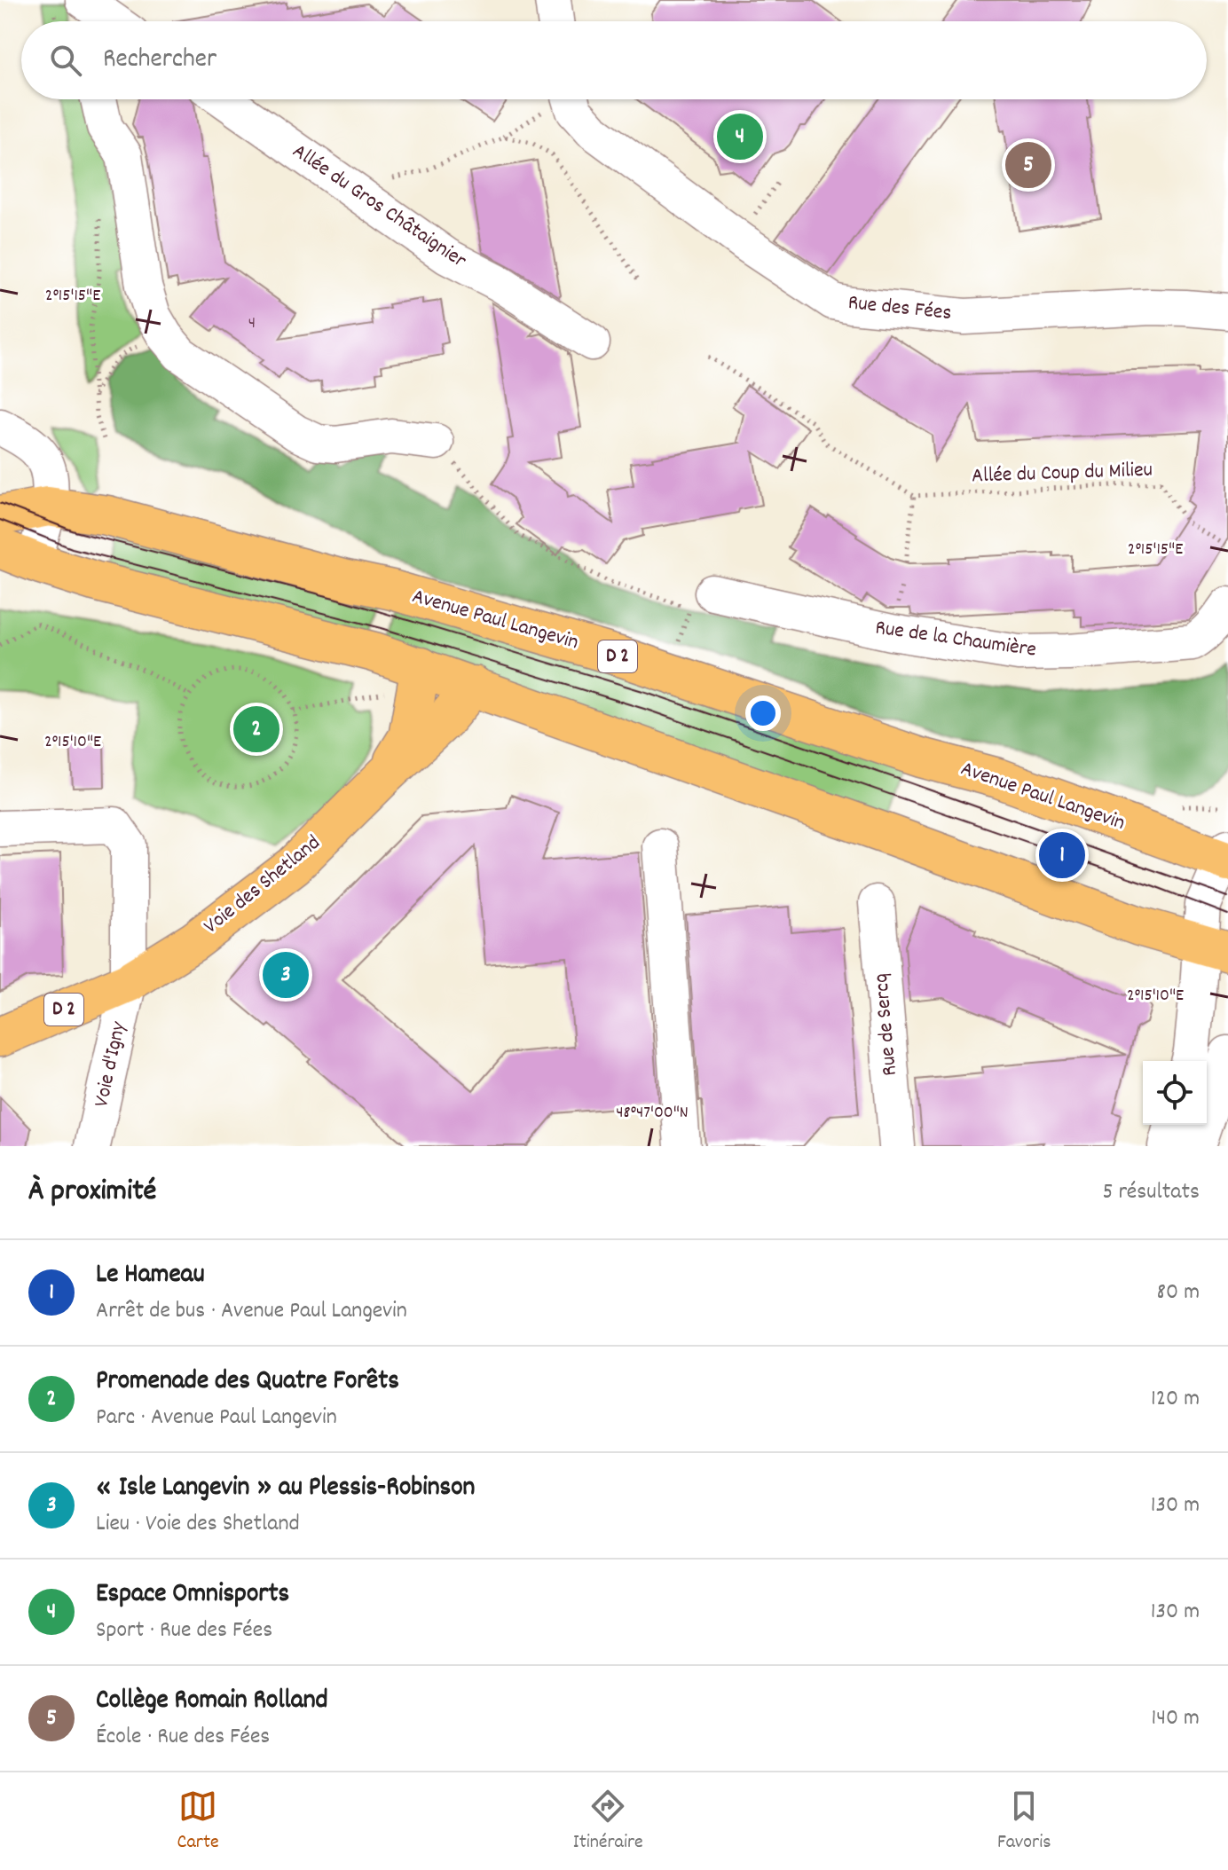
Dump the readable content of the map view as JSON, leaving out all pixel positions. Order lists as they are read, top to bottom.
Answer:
{
  "streets": {
    "main road": ["Avenue Paul Langevin", "D 2", "Voie des Shetland"],
    "street": [
      "Allée du Gros Châtaignier",
      "Rue des Fées",
      "Rue de la Chaumière",
      "Rue de Sercq",
      "Voie d'Igny"
    ],
    "path": ["Allée du Coup du Milieu"]
  },
  "crossings": [
    ["D 2", "Voie des Shetland"],
    ["D 2", "Voie d'Igny"],
    ["Voie des Shetland", "Voie d'Igny"]
  ],
  "house_numbers": ["4"],
  "page": {
    "search": "Rechercher",
    "pins": [
      "4",
      "5",
      "2",
      "1",
      "3"
    ],
    "heading": ["À proximité", "5 résultats"],
    "list": [
      {
        "mark": "1",
        "name": "Le Hameau",
        "note": "Arrêt de bus · Avenue Paul Langevin",
        "value": "80 m"
      },
      {
        "mark": "2",
        "name": "Promenade des Quatre Forêts",
        "note": "Parc · Avenue Paul Langevin",
        "value": "120 m"
      },
      {
        "mark": "3",
        "name": "« Isle Langevin » au Plessis-Robinson",
        "note": "Lieu · Voie des Shetland",
        "value": "130 m"
      },
      {
        "mark": "4",
        "name": "Espace Omnisports",
        "note": "Sport · Rue des Fées",
        "value": "130 m"
      },
      {
        "mark": "5",
        "name": "Collège Romain Rolland",
        "note": "École · Rue des Fées",
        "value": "140 m"
      }
    ],
    "nav": ["Carte", "Itinéraire", "Favoris"]
  },
  "coordinates": ["2°15'15\"E", "2°15'10\"E", "48°47'00\"N"]
}
